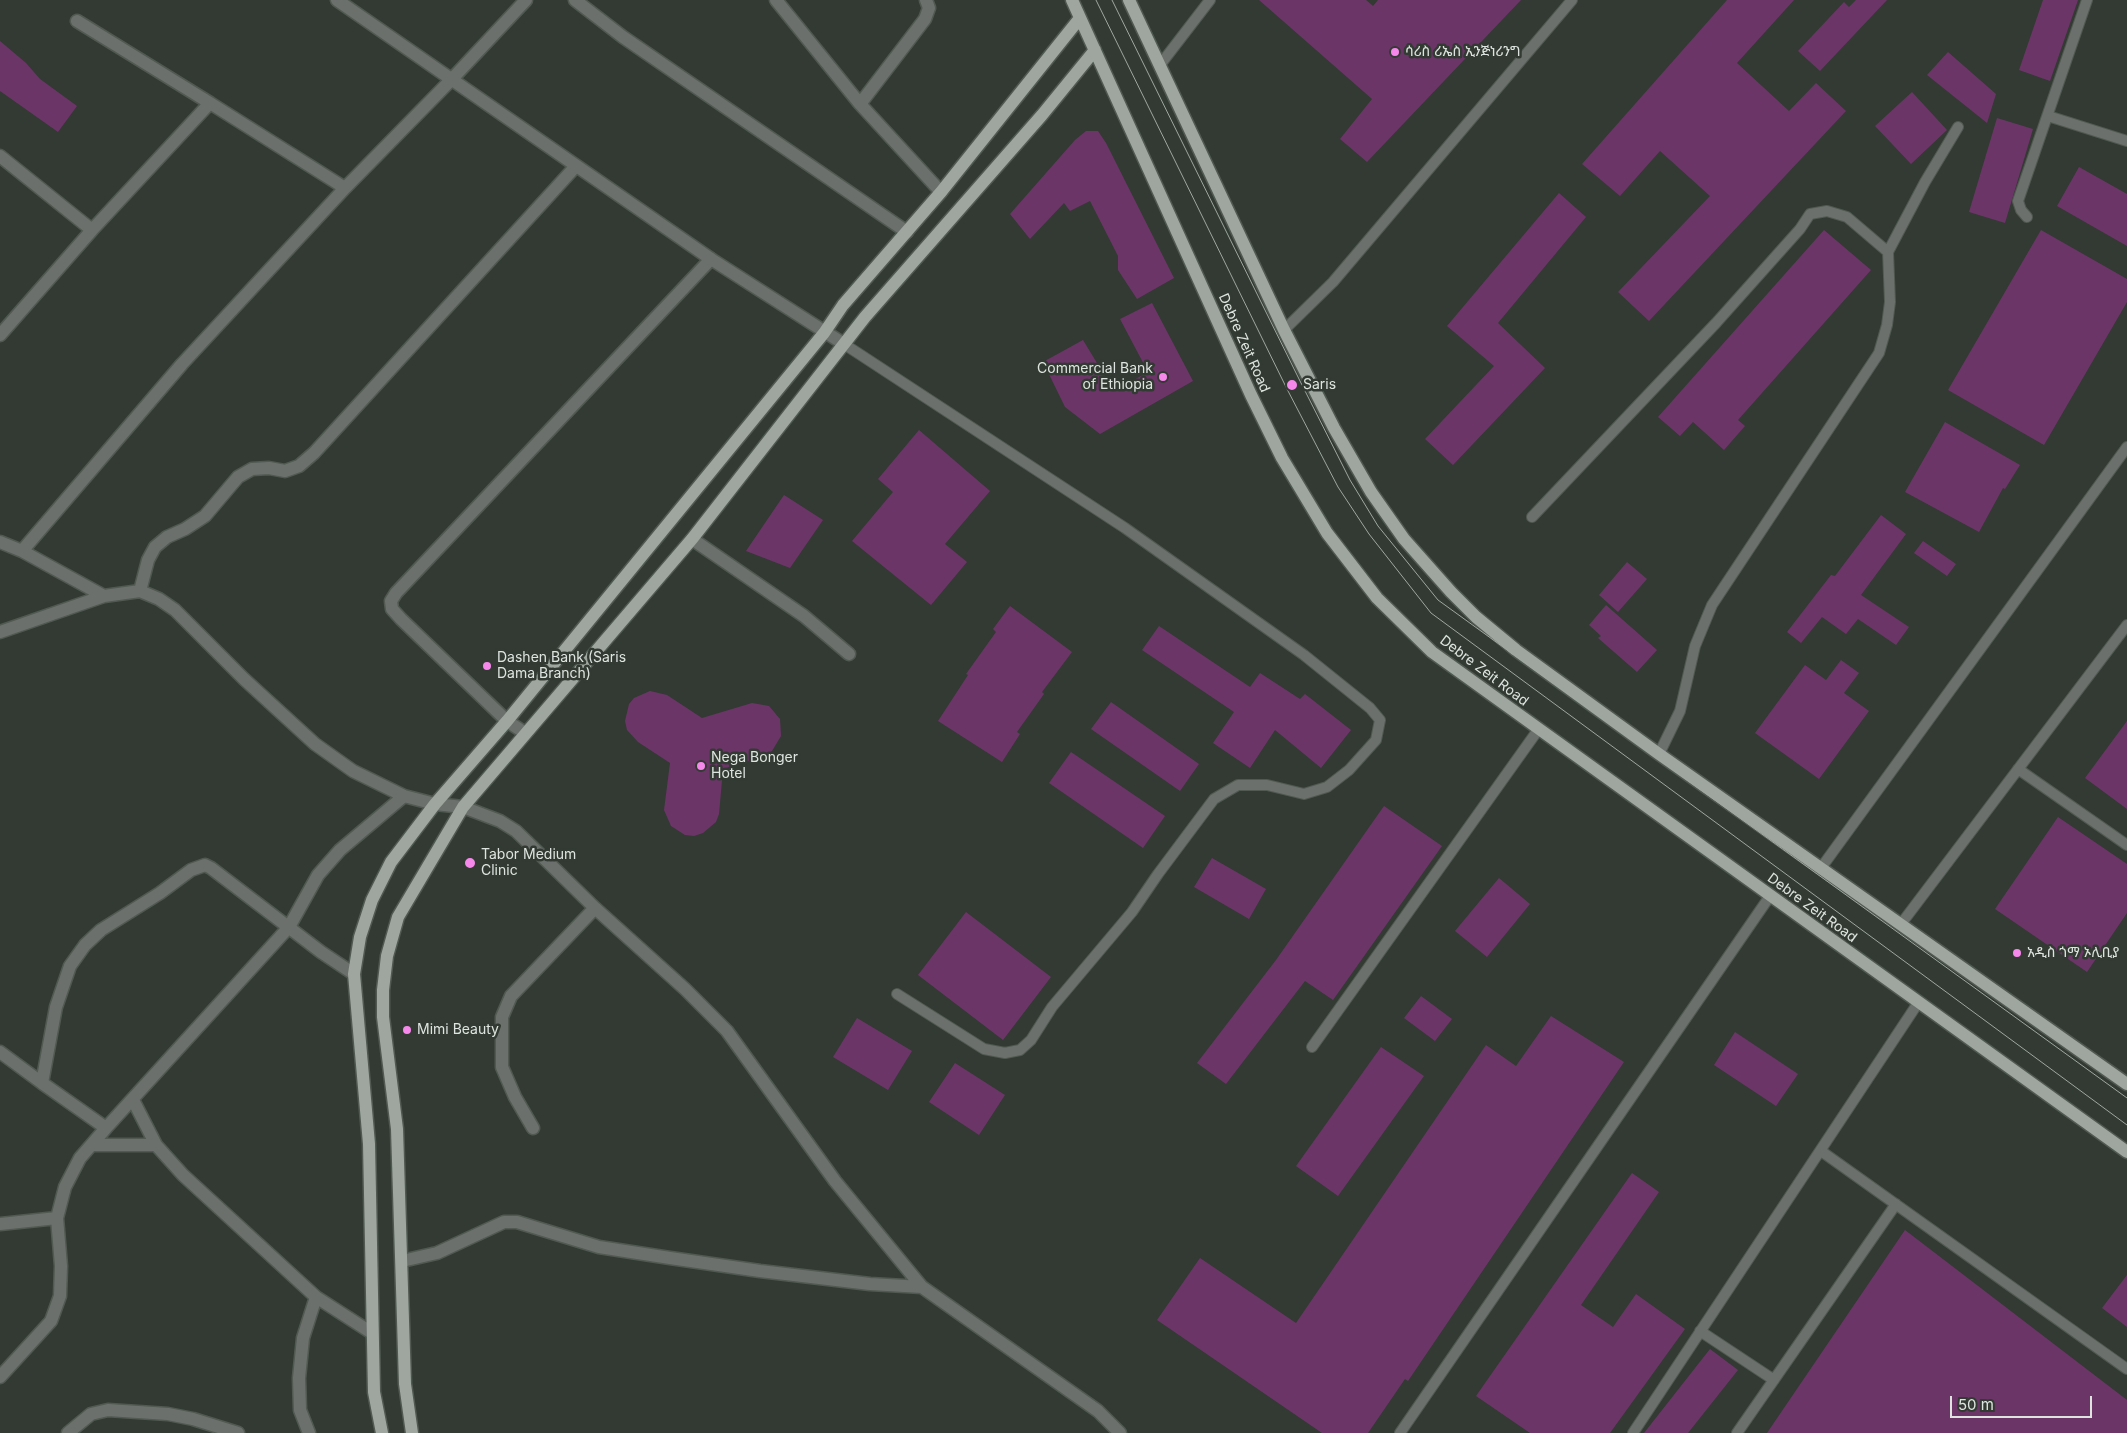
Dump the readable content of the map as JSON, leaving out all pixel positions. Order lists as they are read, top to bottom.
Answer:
{
  "streets": {
    "main road": ["Debre Zeit Road"]
  },
  "places": [
    "ሳሪስ ሪኤስ ኢንጅነሪንግ",
    "Commercial Bank of Ethiopia",
    "Saris",
    "Dashen Bank (Saris Dama Branch)",
    "Nega Bonger Hotel",
    "Tabor Medium Clinic",
    "አዲስ ጎማ ኦሊቢያ",
    "Mimi Beauty"
  ],
  "scale_bar": "50 m"
}
